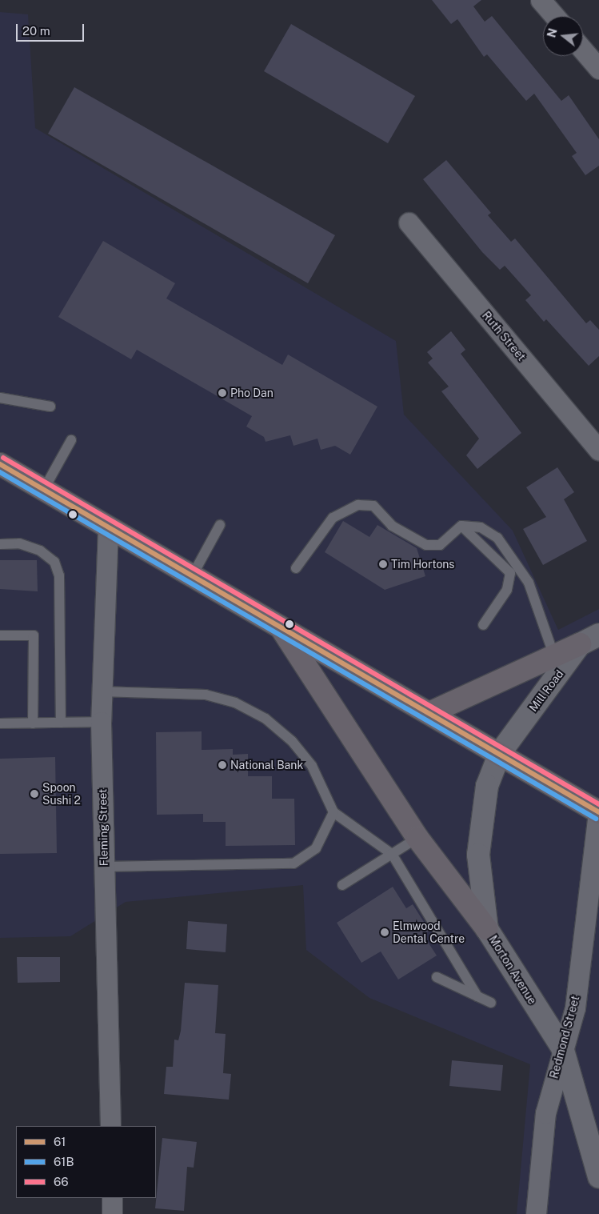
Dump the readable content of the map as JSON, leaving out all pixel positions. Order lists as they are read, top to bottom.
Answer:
{
  "streets": {
    "street": [
      "Ruth Street",
      "Mill Road",
      "Fleming Street",
      "Morton Avenue",
      "Redmond Street"
    ]
  },
  "crossings": [
    ["Mill Road", "Morton Avenue"],
    ["Morton Avenue", "Redmond Street"]
  ],
  "places": [
    "Pho Dan",
    "Tim Hortons",
    "National Bank",
    "Spoon Sushi 2",
    "Elmwood Dental Centre"
  ],
  "lines": ["transit line 66", "transit line 61", "transit line 61B"],
  "legend": ["61", "61B", "66"],
  "scale_bar": "20 m",
  "north": "left"
}
